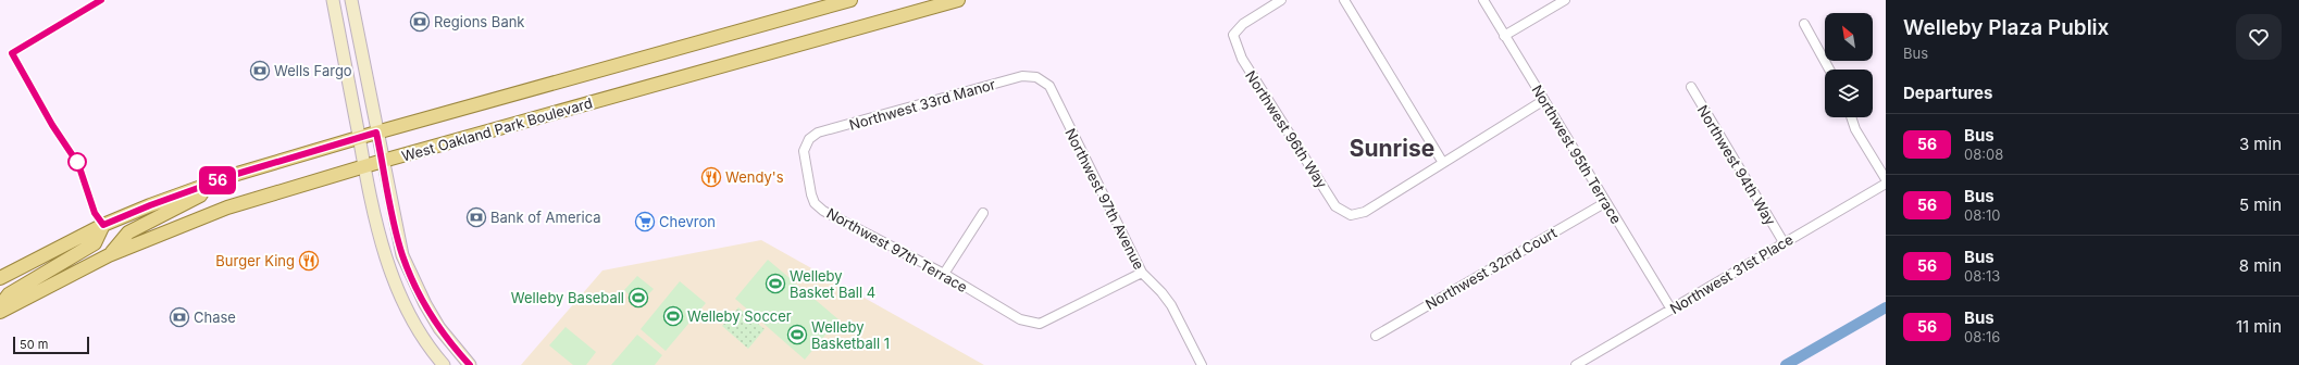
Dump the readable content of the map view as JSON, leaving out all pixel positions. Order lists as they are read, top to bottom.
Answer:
{
  "streets": {
    "main road": ["West Oakland Park Boulevard"],
    "street": [
      "Northwest 33rd Manor",
      "Northwest 96th Way",
      "Northwest 95th Terrace",
      "Northwest 94th Way",
      "Northwest 97th Avenue",
      "Northwest 97th Terrace",
      "Northwest 32nd Court",
      "Northwest 31st Place"
    ]
  },
  "crossings": [
    ["Northwest 33rd Manor", "Northwest 97th Avenue"],
    ["Northwest 33rd Manor", "Northwest 97th Terrace"],
    ["Northwest 95th Terrace", "Northwest 32nd Court"],
    ["Northwest 95th Terrace", "Northwest 31st Place"],
    ["Northwest 94th Way", "Northwest 31st Place"],
    ["Northwest 97th Avenue", "Northwest 97th Terrace"]
  ],
  "districts": ["Sunrise"],
  "places": {
    "bank": [
      "Regions Bank",
      "Wells Fargo",
      "Bank of America",
      "Chase"
    ],
    "restaurant": ["Wendy's", "Burger King"],
    "supermarket": ["Chevron"],
    "sports": [
      "Welleby Basket Ball 4",
      "Welleby Baseball",
      "Welleby Soccer",
      "Welleby Basketball 1"
    ]
  },
  "lines": ["bus line 56"],
  "scale_bar": "50 m",
  "north": "top left",
  "page": {
    "on_map": "56",
    "heading": [
      ["Welleby Plaza Publix", "Bus"],
      "Departures"
    ],
    "list": [
      {
        "mark": "56",
        "name": "Bus",
        "note": "08:08",
        "value": "3 min"
      },
      {
        "mark": "56",
        "name": "Bus",
        "note": "08:10",
        "value": "5 min"
      },
      {
        "mark": "56",
        "name": "Bus",
        "note": "08:13",
        "value": "8 min"
      },
      {
        "mark": "56",
        "name": "Bus",
        "note": "08:16",
        "value": "11 min"
      }
    ],
    "scale": "50 m"
  }
}
